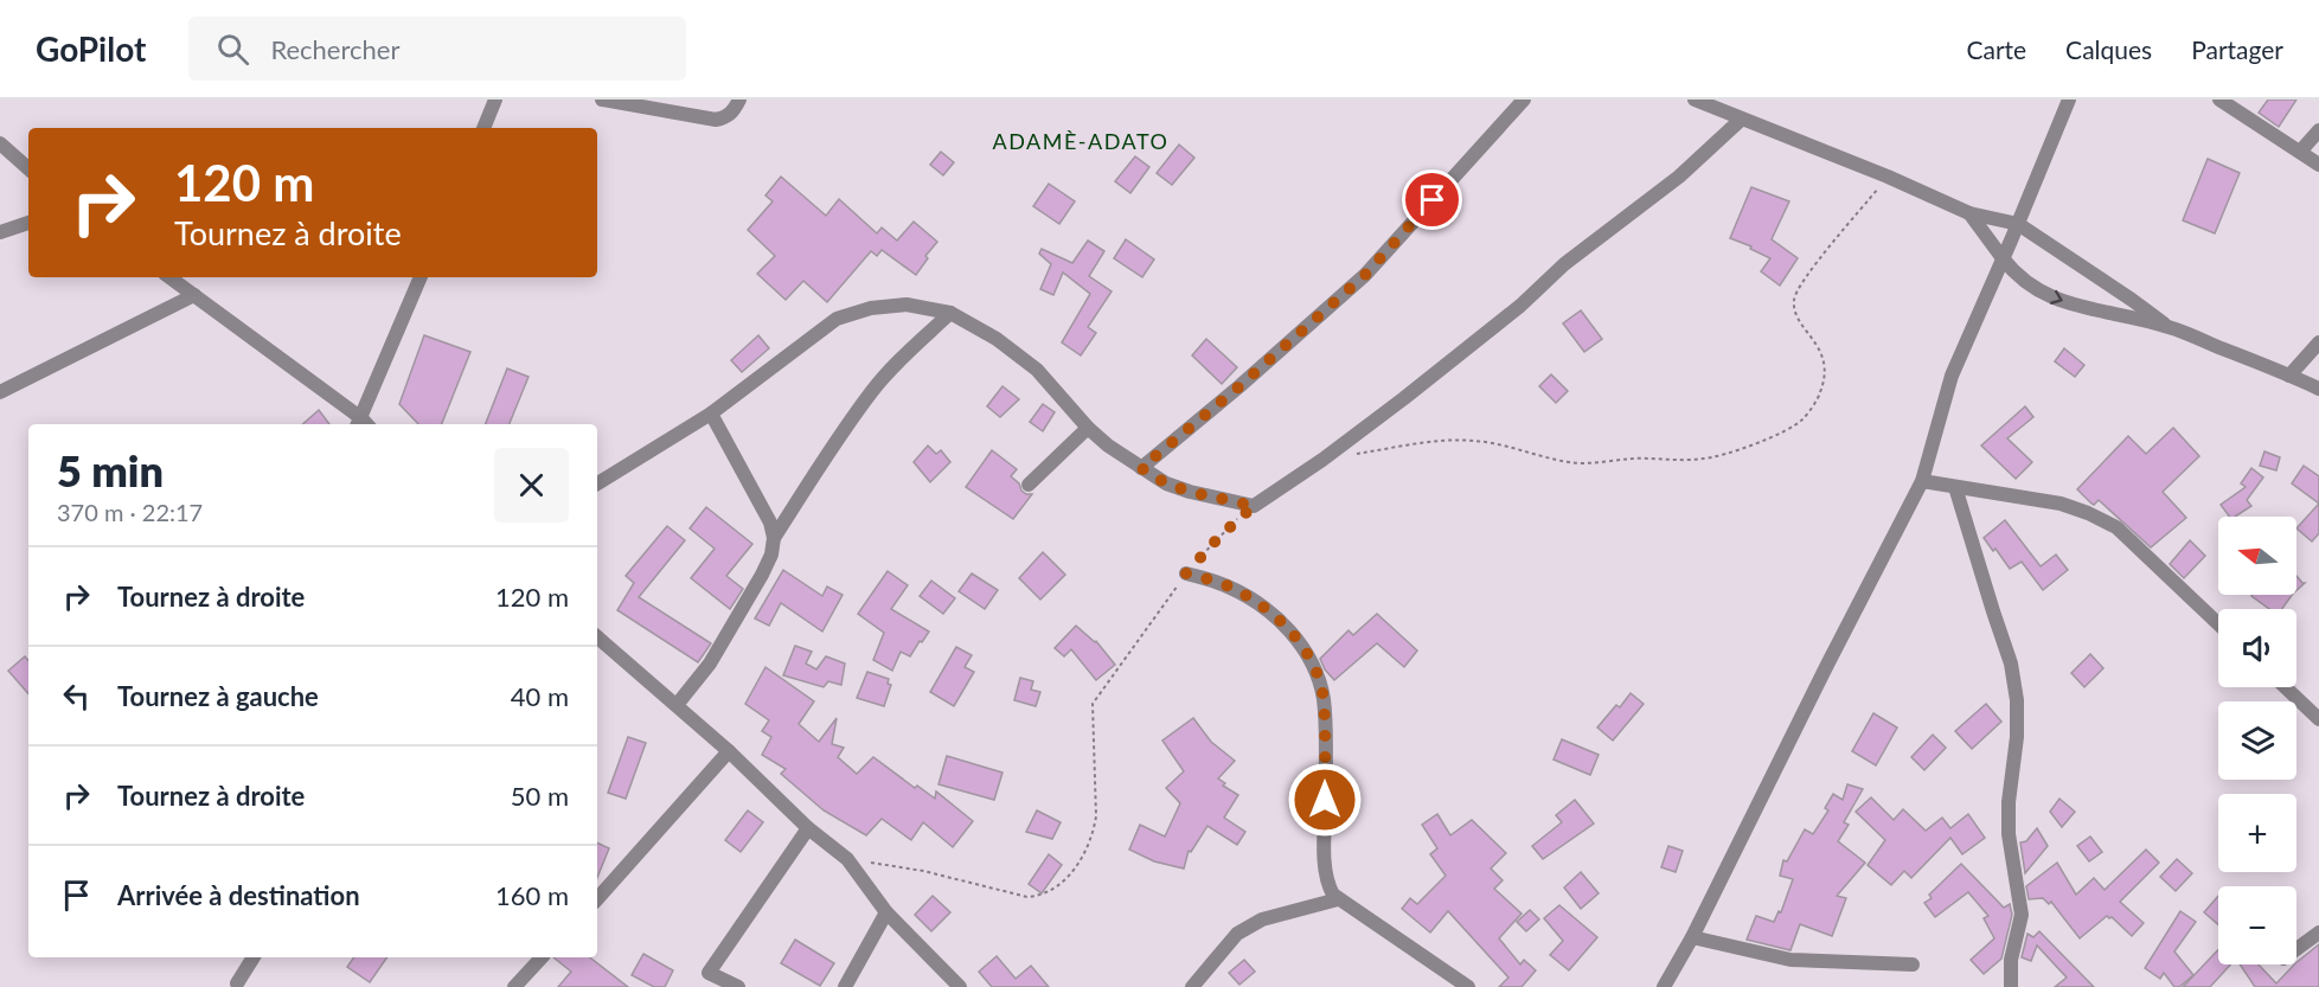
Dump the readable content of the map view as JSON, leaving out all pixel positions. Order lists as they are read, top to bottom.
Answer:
{
  "districts": ["ADAMÈ-ADATO"],
  "north": "left",
  "page": {
    "header": "GoPilot",
    "search": "Rechercher",
    "nav": ["Carte", "Calques", "Partager"],
    "turn": ["120 m", "Tournez à droite"],
    "heading": ["5 min", "370 m · 22:17"],
    "map_buttons": ["+", "−"],
    "list": [
      {
        "name": "Tournez à droite",
        "value": "120 m"
      },
      {
        "name": "Tournez à gauche",
        "value": "40 m"
      },
      {
        "name": "Tournez à droite",
        "value": "50 m"
      },
      {
        "name": "Arrivée à destination",
        "value": "160 m"
      }
    ]
  }
}
